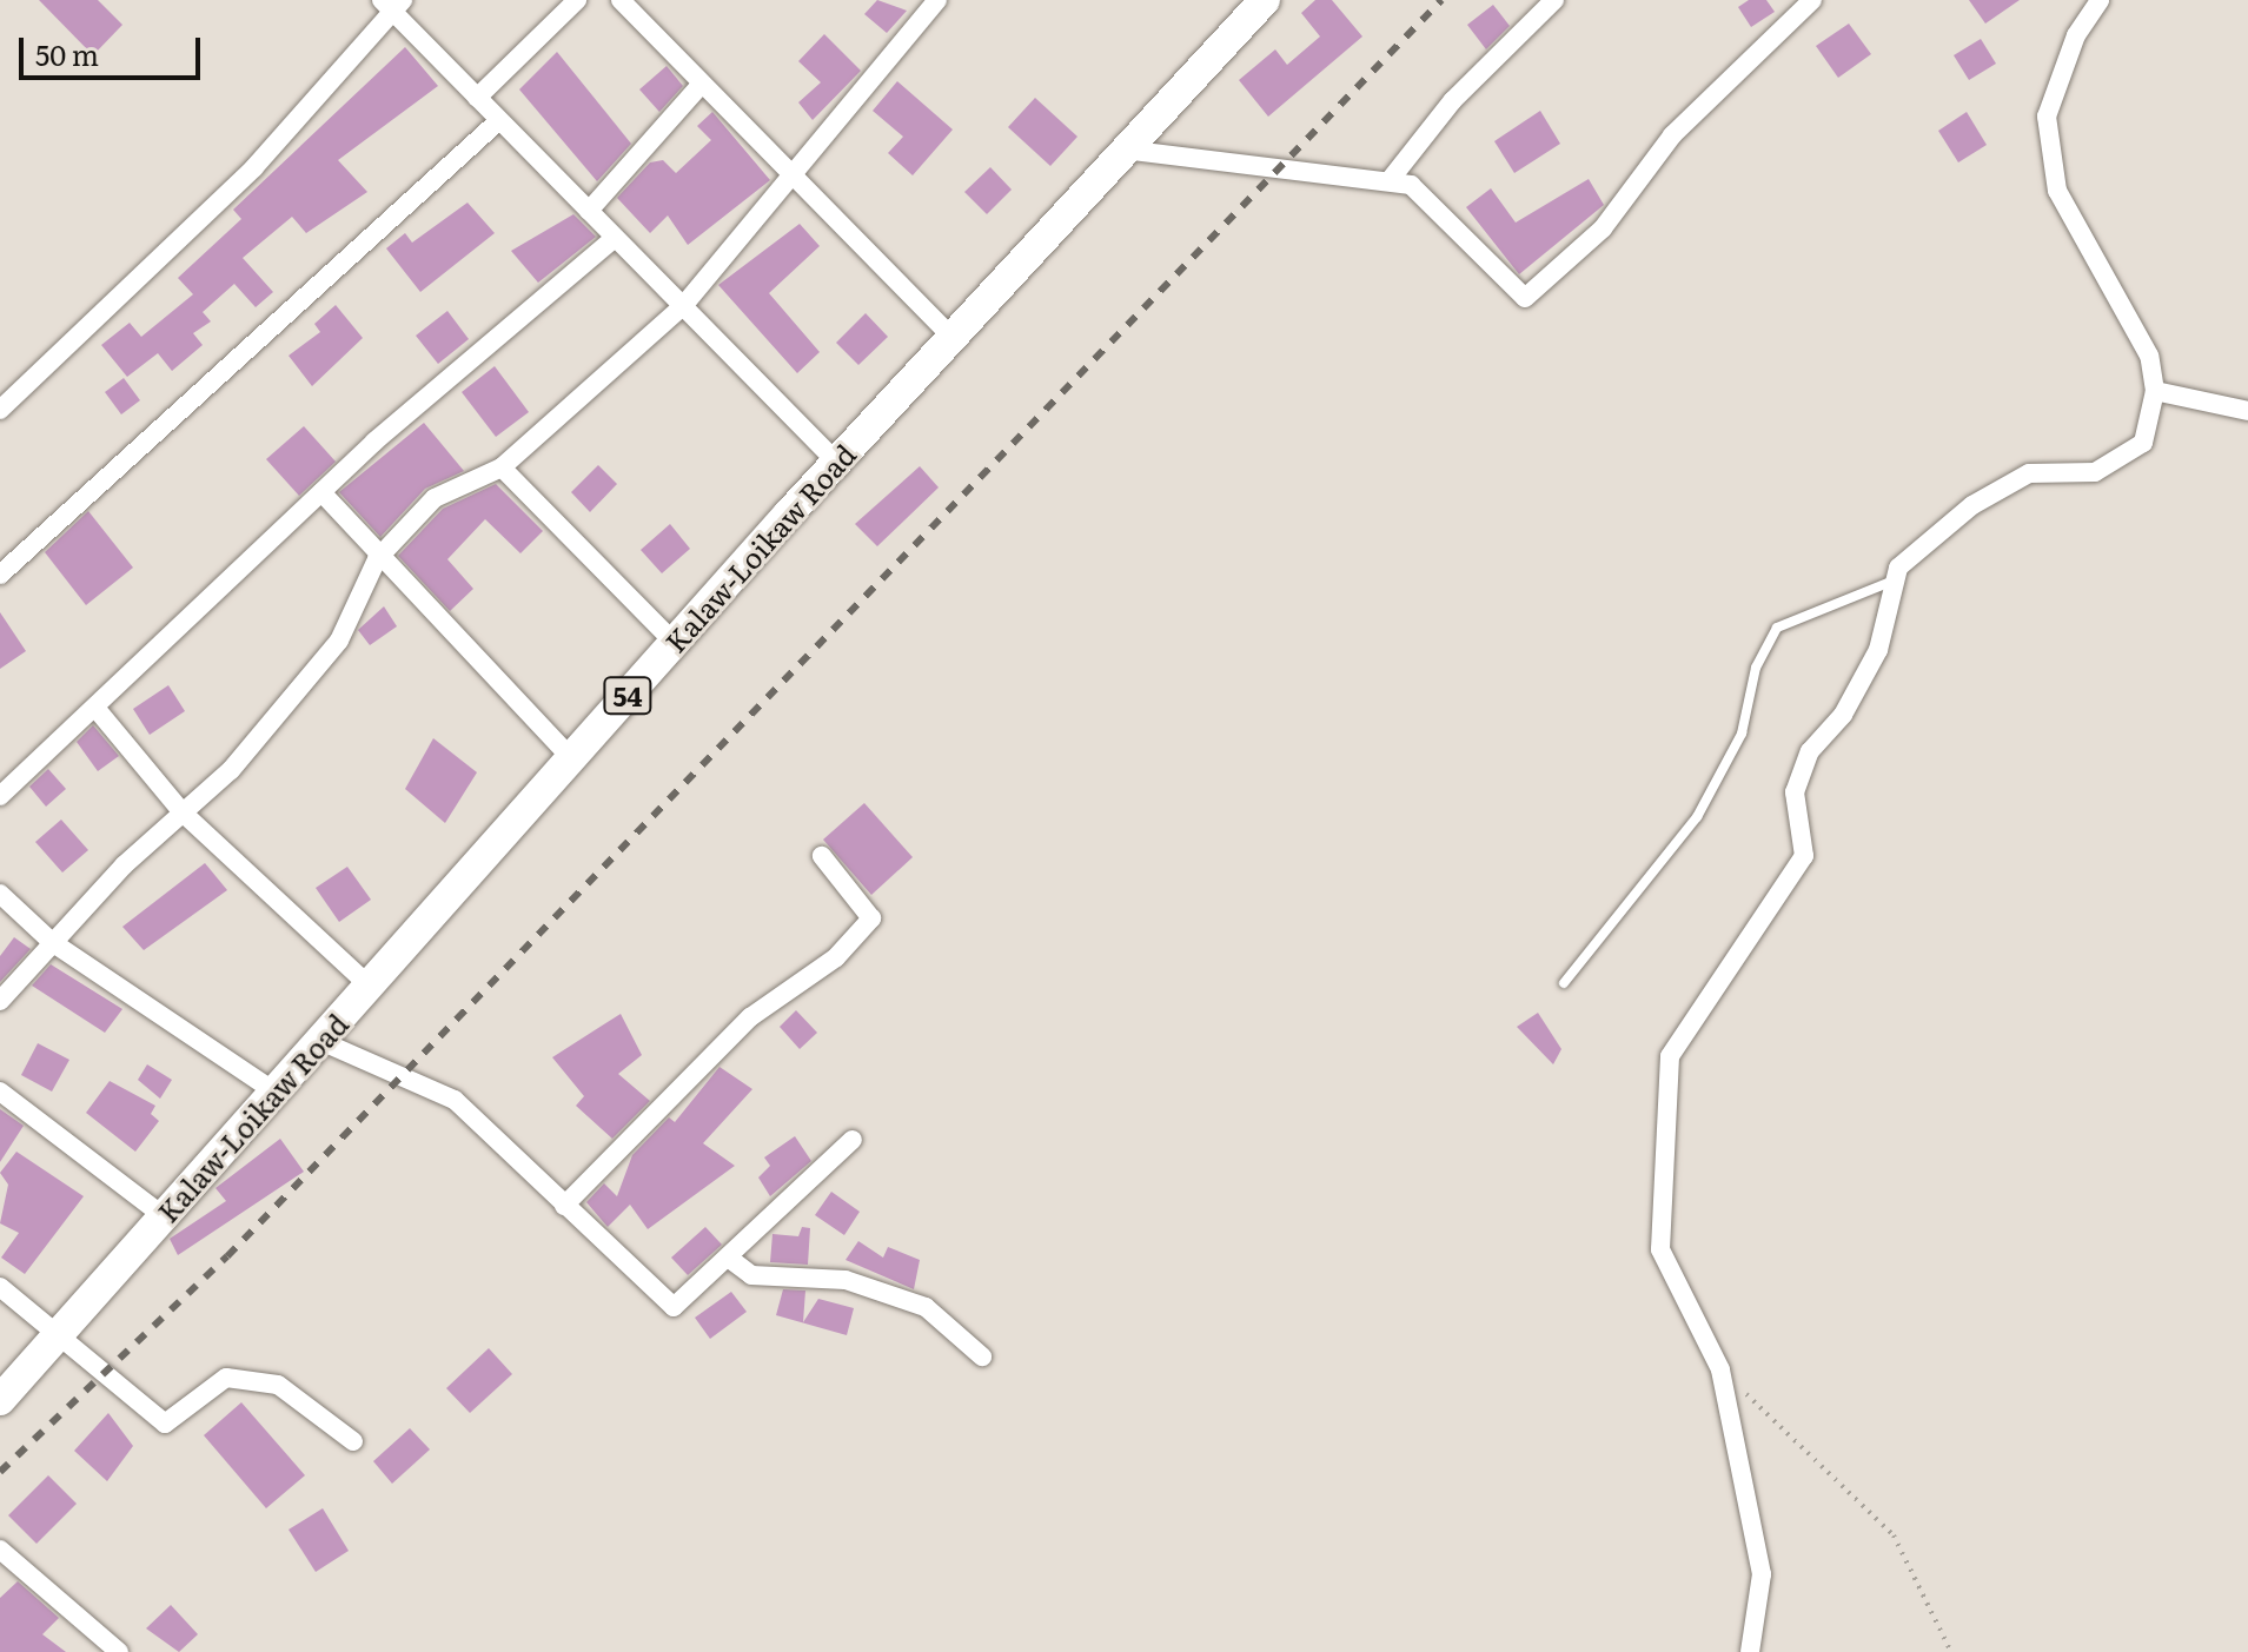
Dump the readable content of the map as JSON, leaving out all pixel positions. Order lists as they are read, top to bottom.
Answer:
{
  "streets": {
    "main road": ["Kalaw-Loikaw Road", "54"]
  },
  "scale_bar": "50 m"
}
